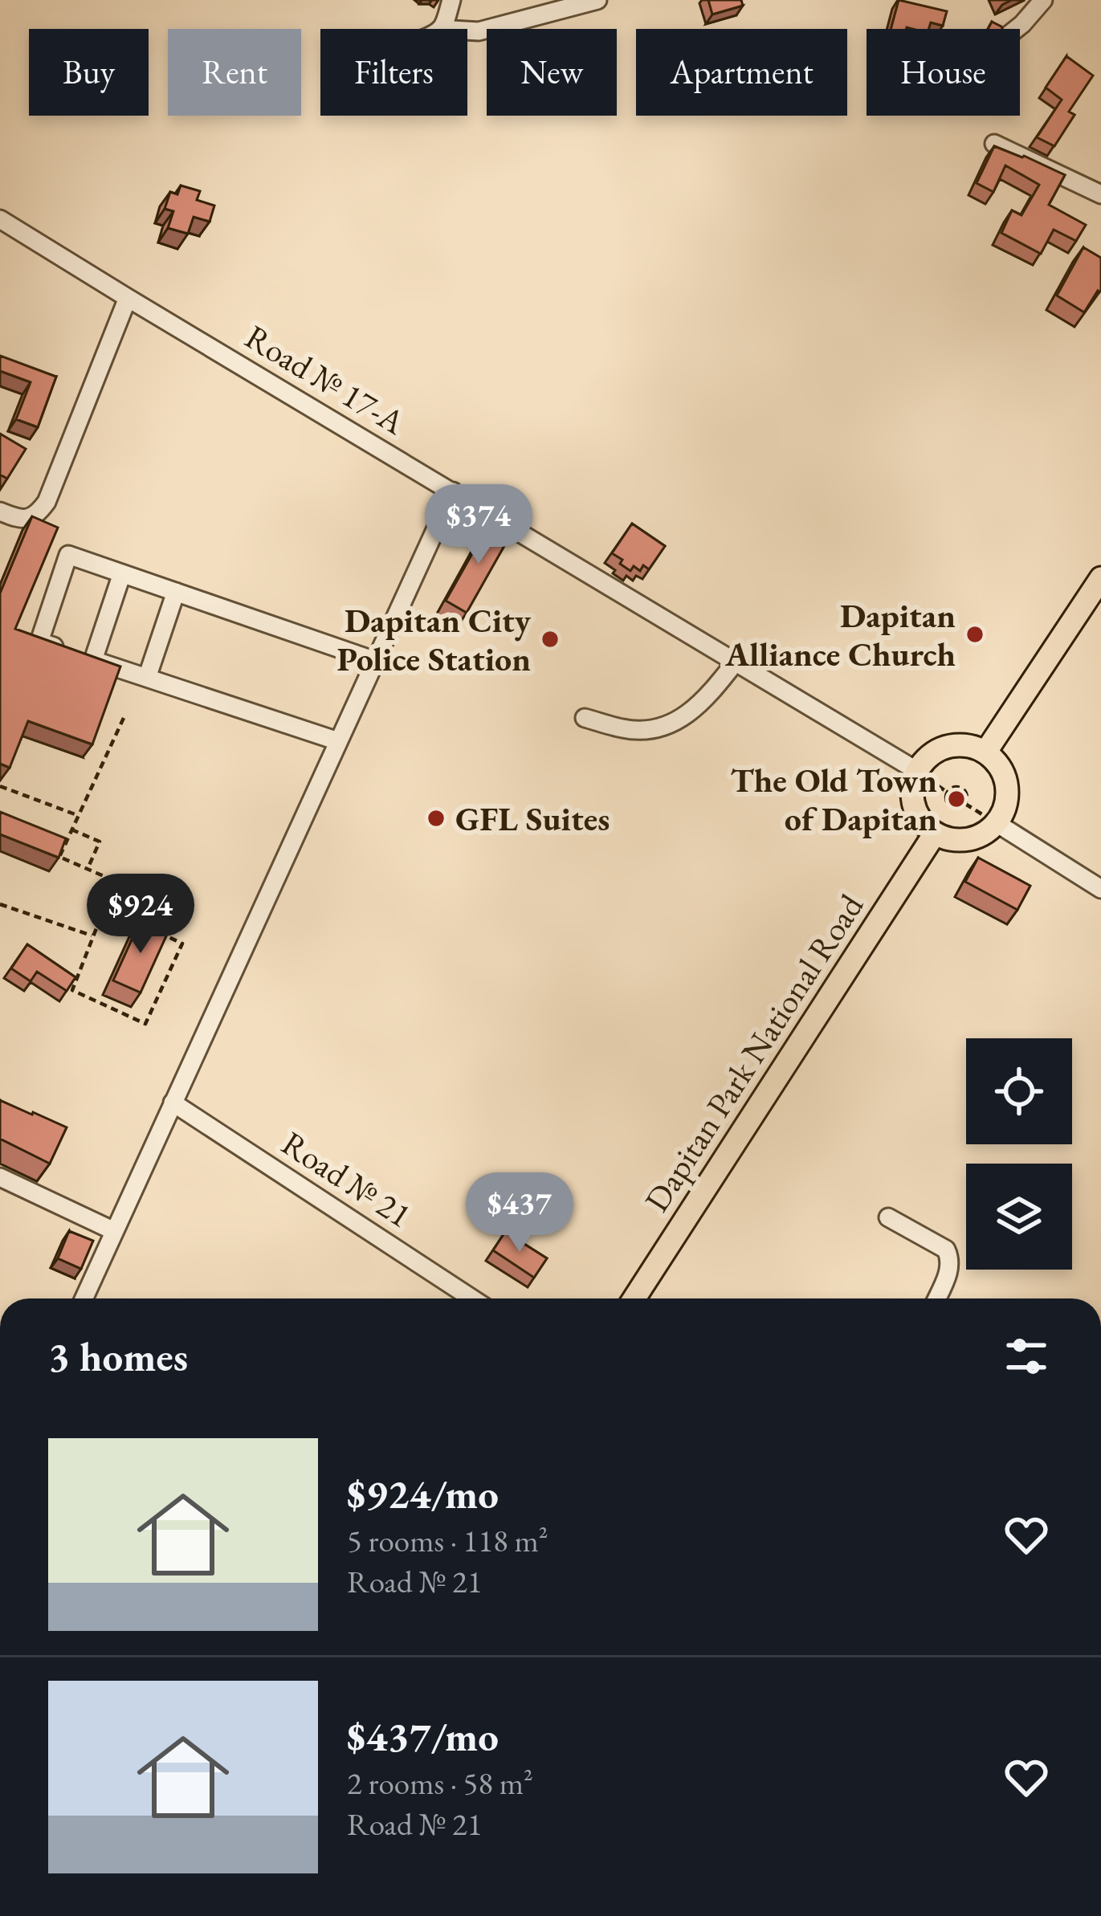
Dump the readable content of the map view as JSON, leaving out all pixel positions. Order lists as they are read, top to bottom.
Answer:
{
  "streets": {
    "main road": ["Dapitan Park National Road"],
    "street": ["Road № 17-A", "Road № 21"]
  },
  "places": [
    "Dapitan Alliance Church",
    "Dapitan City Police Station",
    "The Old Town of Dapitan",
    "GFL Suites"
  ],
  "page": {
    "chip": [
      "Buy",
      "Rent",
      "Filters",
      "New",
      "Apartment",
      "House"
    ],
    "price": ["$374", "$924", "$437"],
    "heading": "3 homes",
    "list": [
      {
        "name": "$924/mo",
        "note": "5 rooms · 118 m² · Road № 21"
      },
      {
        "name": "$437/mo",
        "note": "2 rooms · 58 m² · Road № 21"
      }
    ]
  }
}
